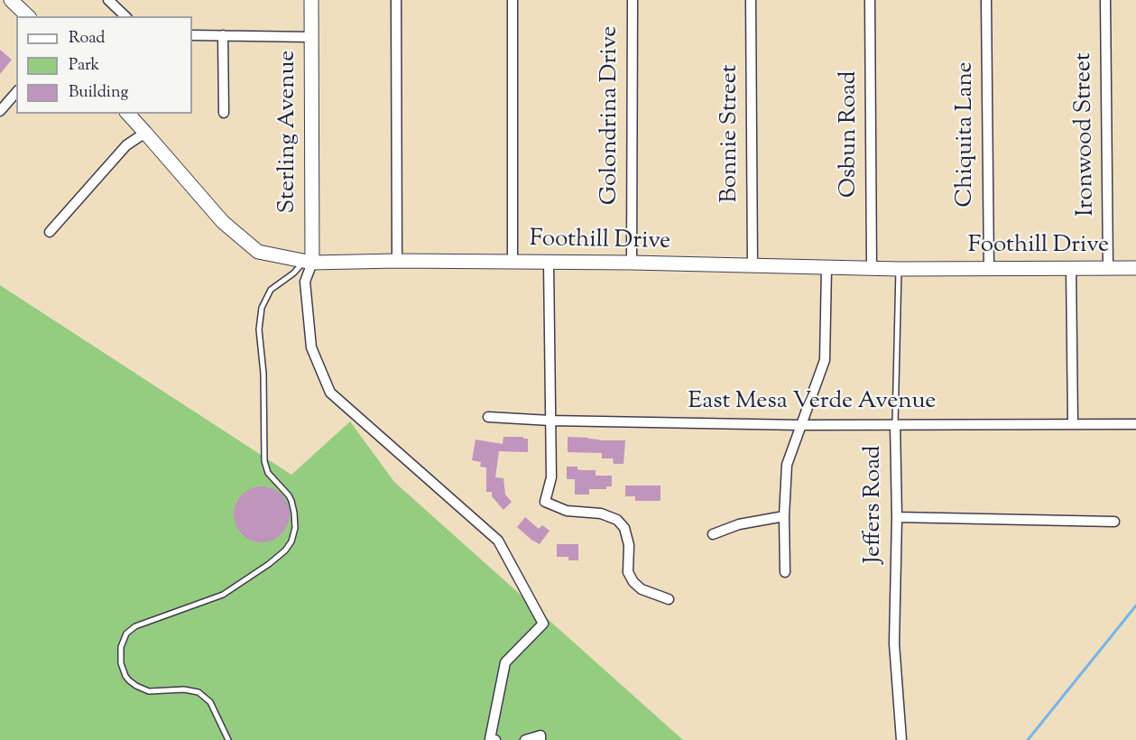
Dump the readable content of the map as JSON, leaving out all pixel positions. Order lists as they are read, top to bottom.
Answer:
{
  "streets": {
    "street": [
      "Golondrina Drive",
      "Sterling Avenue",
      "Bonnie Street",
      "Osbun Road",
      "Chiquita Lane",
      "Ironwood Street",
      "Foothill Drive",
      "East Mesa Verde Avenue",
      "Jeffers Road"
    ]
  },
  "crossings": [
    ["Golondrina Drive", "Foothill Drive"],
    ["Sterling Avenue", "Foothill Drive"],
    ["Bonnie Street", "Foothill Drive"],
    ["Osbun Road", "Foothill Drive"],
    ["Chiquita Lane", "Foothill Drive"],
    ["Ironwood Street", "Foothill Drive"],
    ["Foothill Drive", "Jeffers Road"],
    ["East Mesa Verde Avenue", "Jeffers Road"]
  ],
  "legend": ["Road", "Park", "Building"]
}
